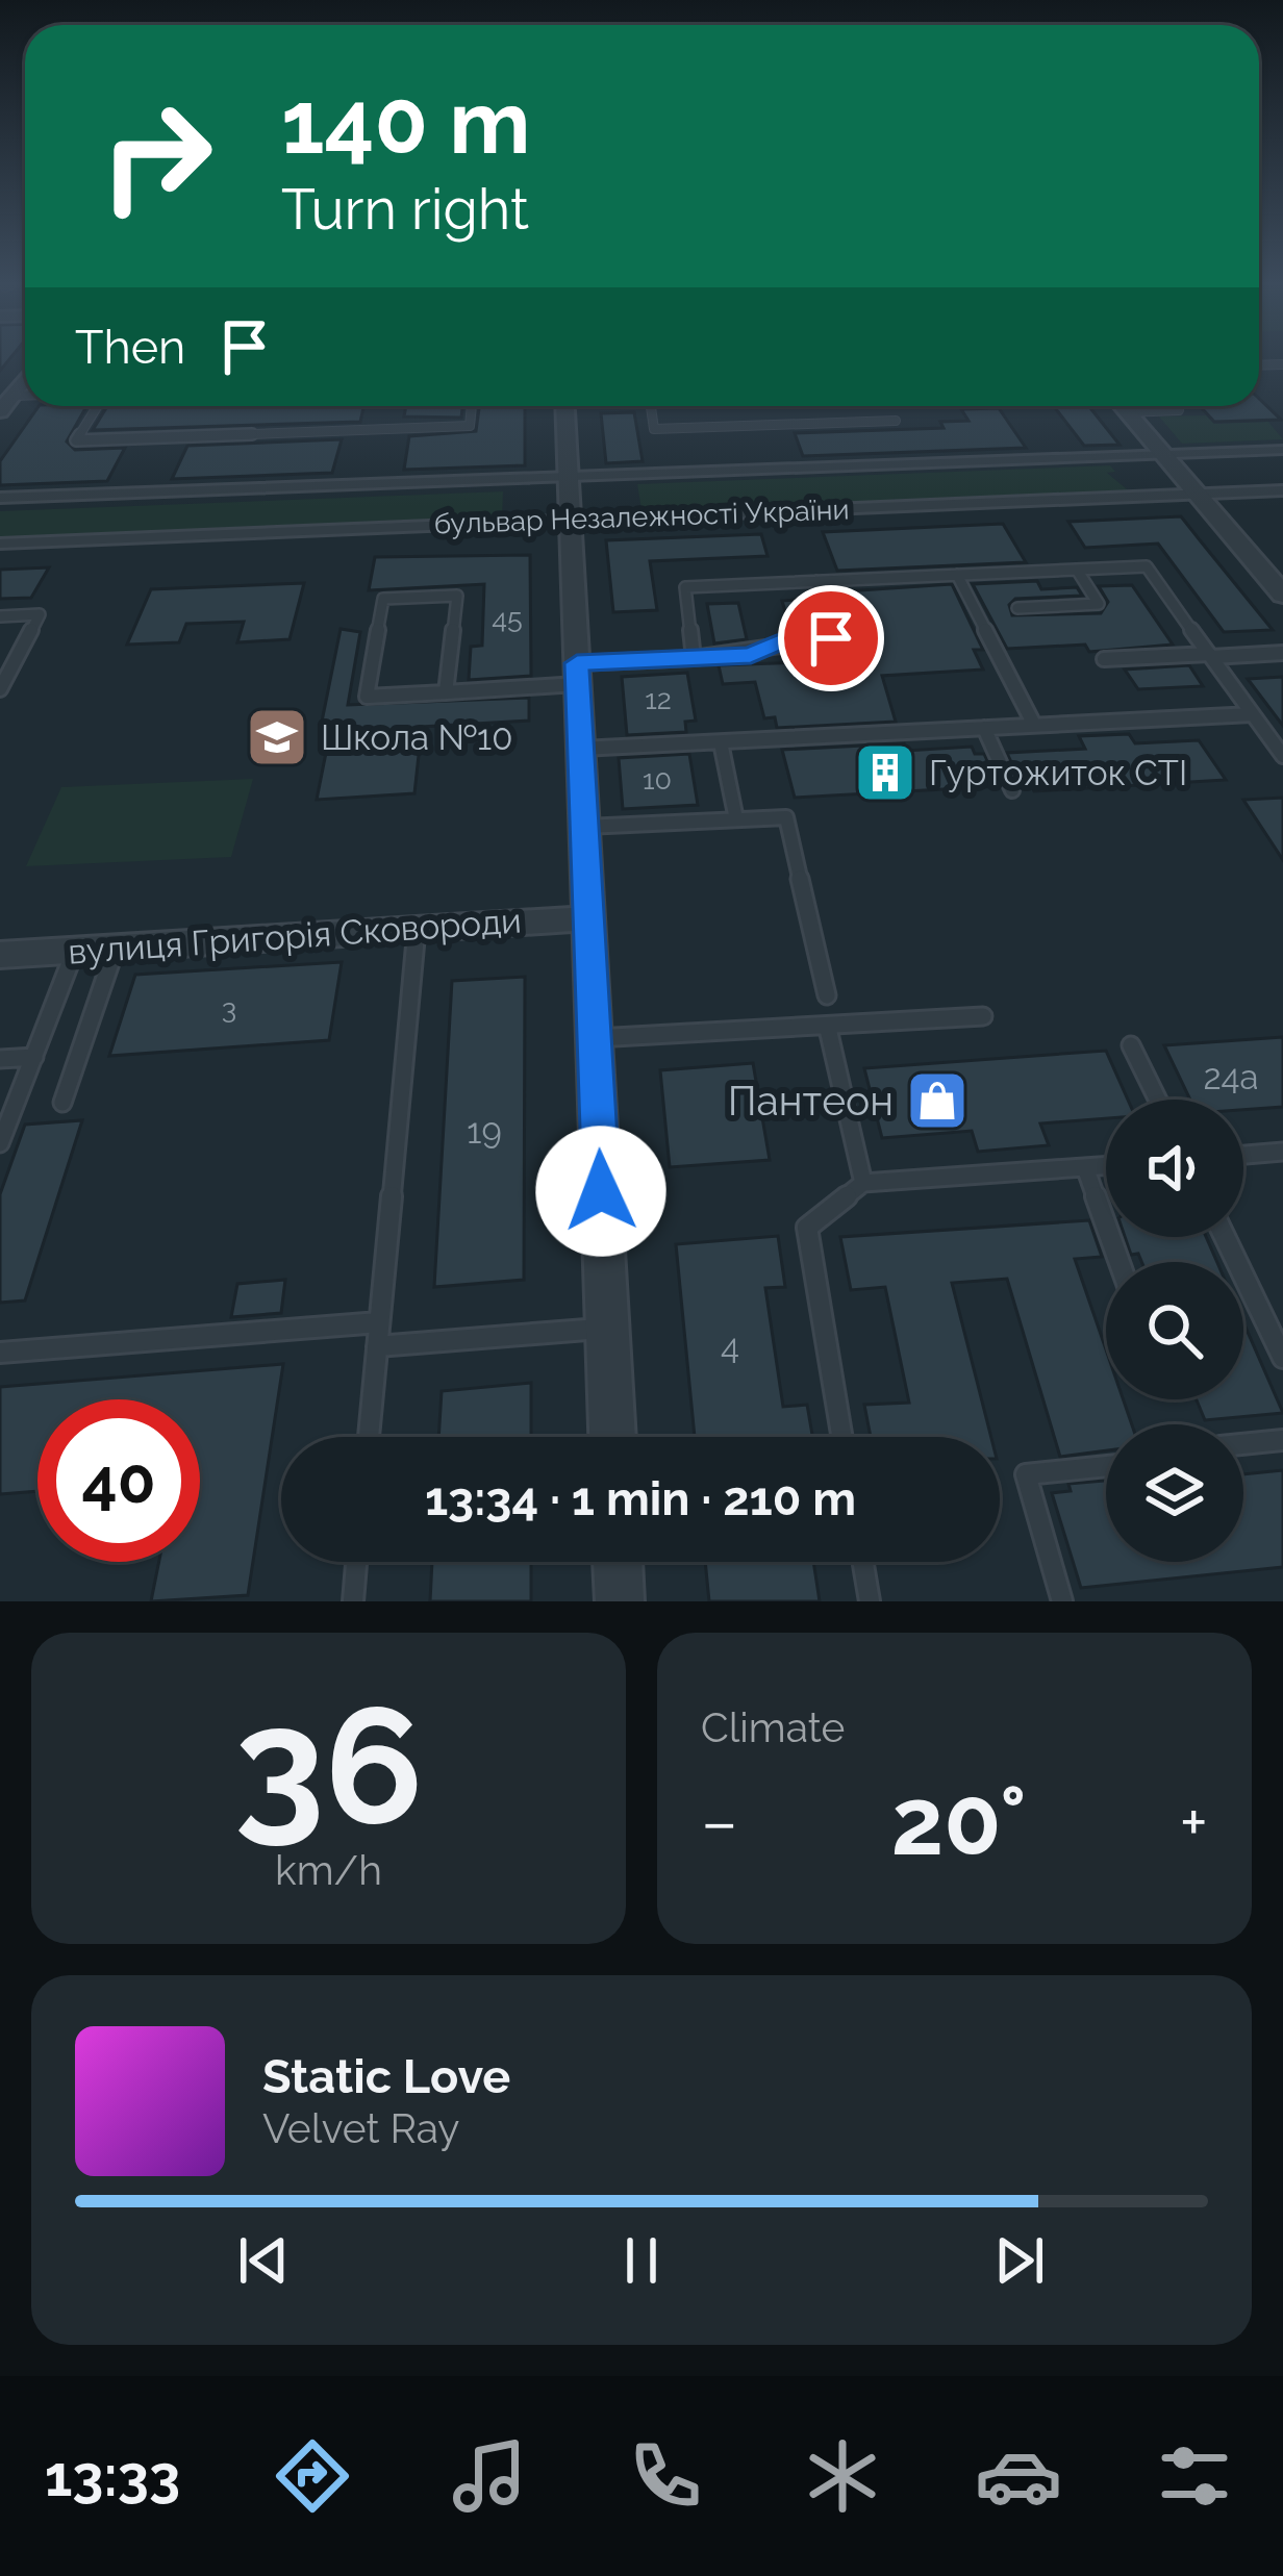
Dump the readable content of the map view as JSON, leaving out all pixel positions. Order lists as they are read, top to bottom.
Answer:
{
  "streets": {
    "street": ["бульвар Незалежності України", "вулиця Григорія Сковороди"]
  },
  "places": {
    "school or university": ["Школа №10"],
    "building": ["Гуртожиток СТІ"],
    "shop": ["Пантеон"]
  },
  "house_numbers": [
    "45",
    "12",
    "10",
    "3",
    "24а",
    "19",
    "4"
  ],
  "page": {
    "turn": ["140 m", "Turn right"],
    "then": "Then",
    "limit": "40",
    "trip": "13:34 · 1 min · 210 m",
    "tile": [
      ["36", "km/h"],
      "Climate"
    ],
    "heat": ["−", "20°", "+"],
    "song": ["Static Love", "Velvet Ray"],
    "tabs": "13:33"
  }
}
